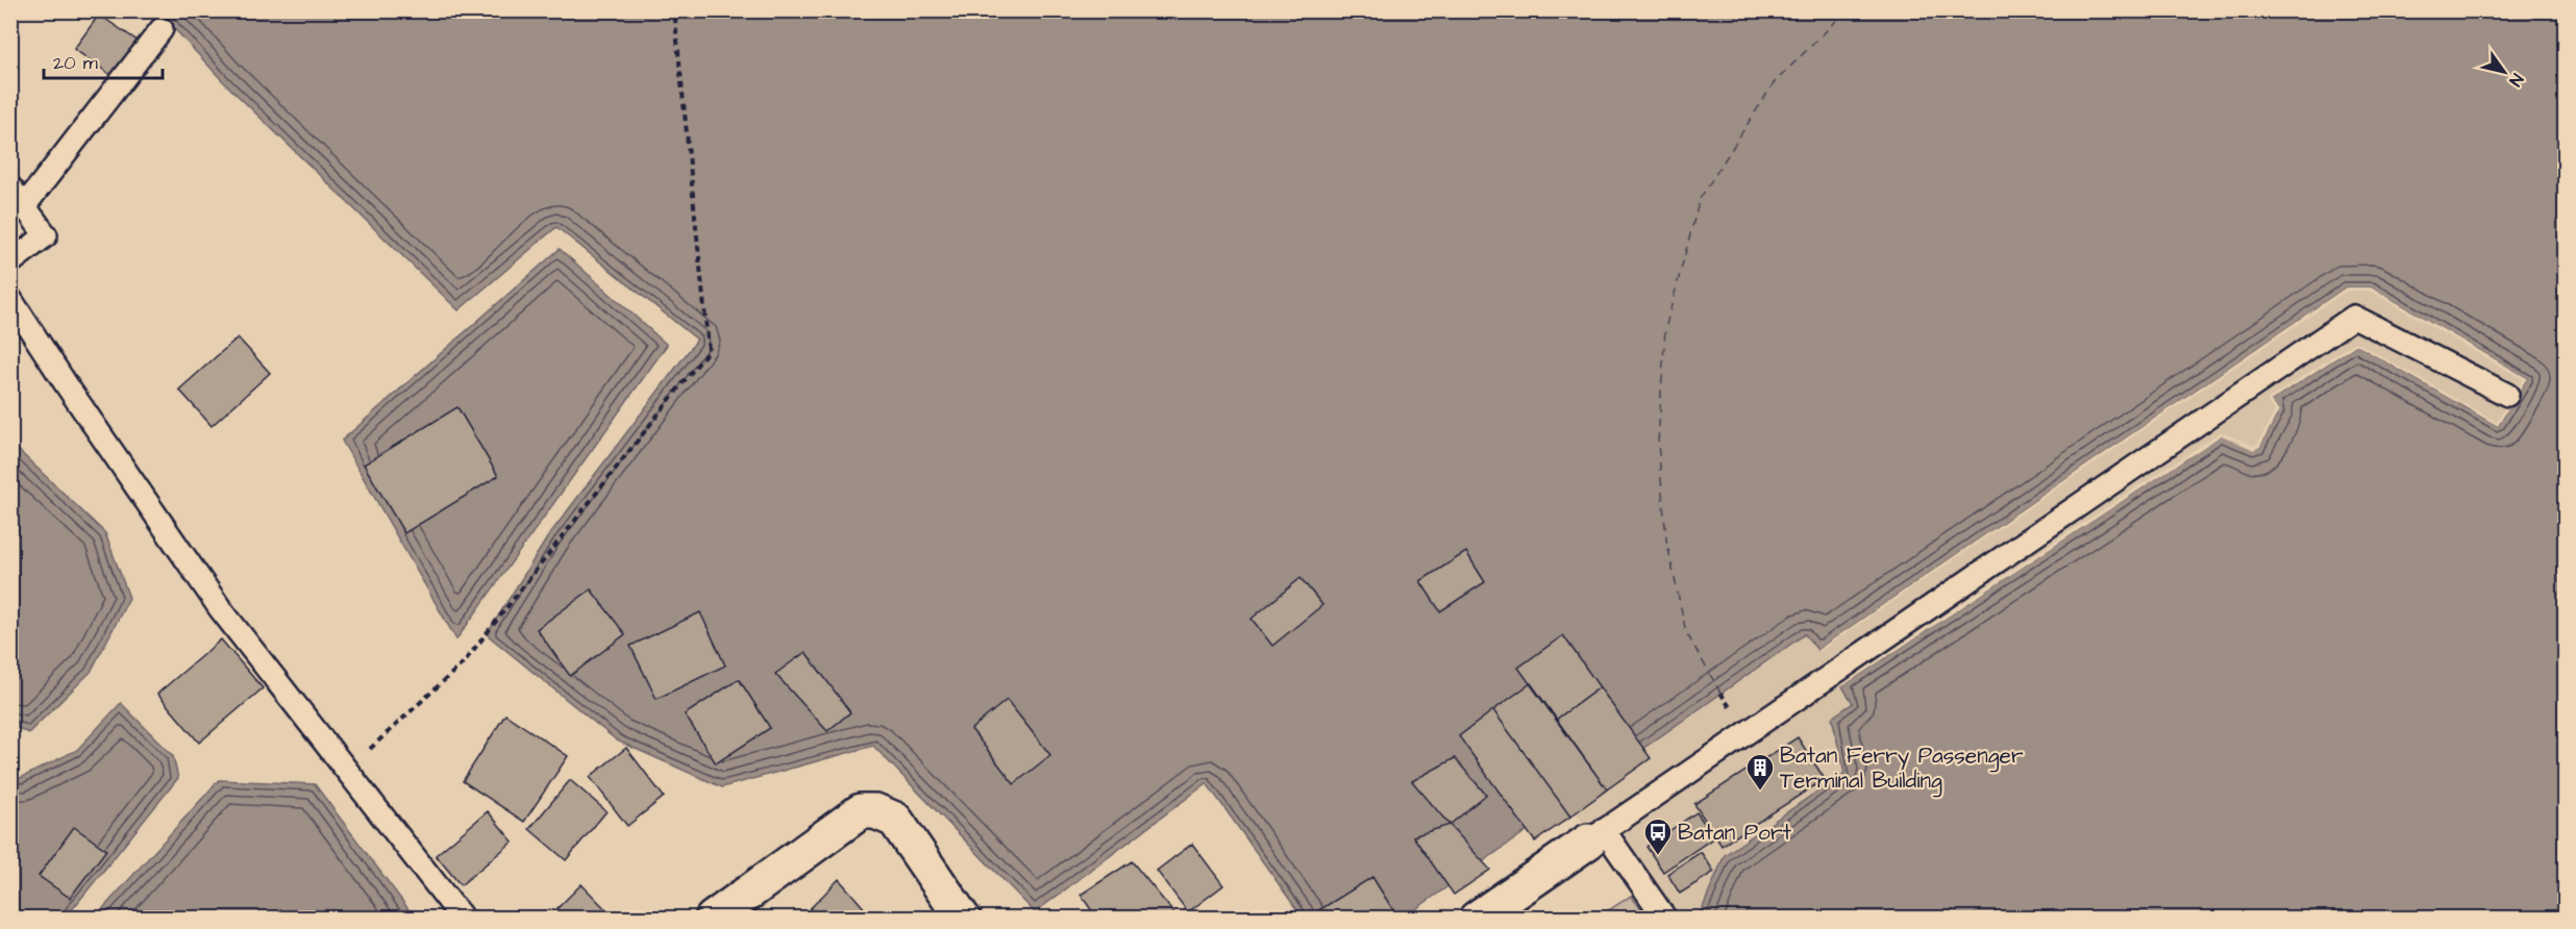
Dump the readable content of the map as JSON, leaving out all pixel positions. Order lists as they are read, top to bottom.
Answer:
{
  "places": {
    "building": ["Batan Ferry Passenger Terminal Building"],
    "bus stop": ["Batan Port"]
  },
  "scale_bar": "20 m",
  "north": "bottom right"
}
